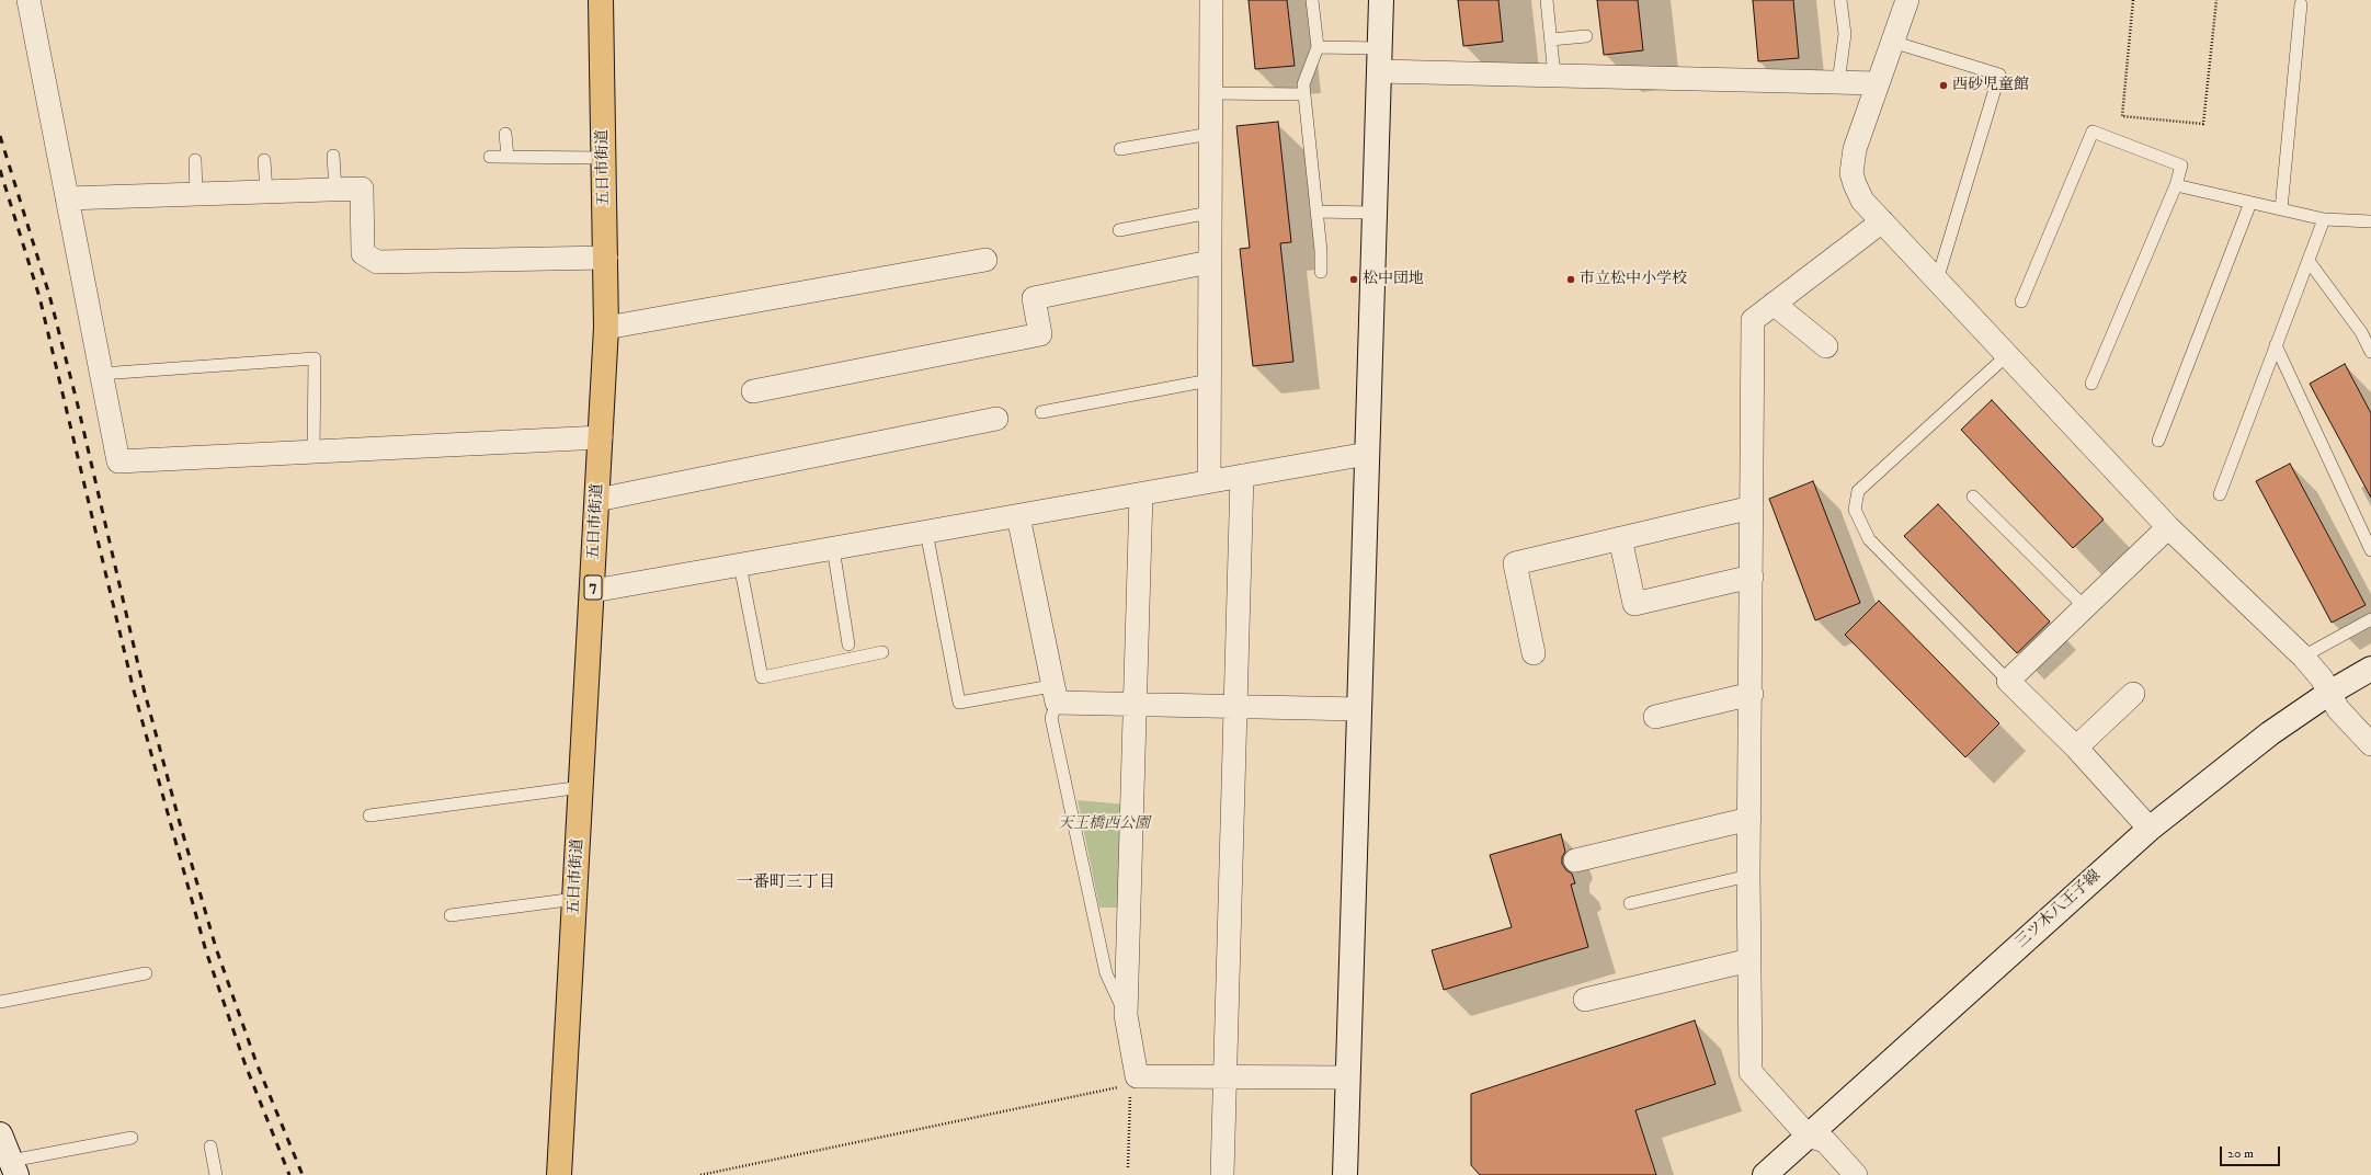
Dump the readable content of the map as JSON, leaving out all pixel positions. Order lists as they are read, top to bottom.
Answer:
{
  "streets": {
    "main road": ["五日市街道", "7"],
    "street": ["三ツ木八王子線"]
  },
  "districts": ["一番町三丁目"],
  "parks": ["天王橋西公園"],
  "places": ["西砂児童館", "松中団地", "市立松中小学校"],
  "scale_bar": "20 m"
}
